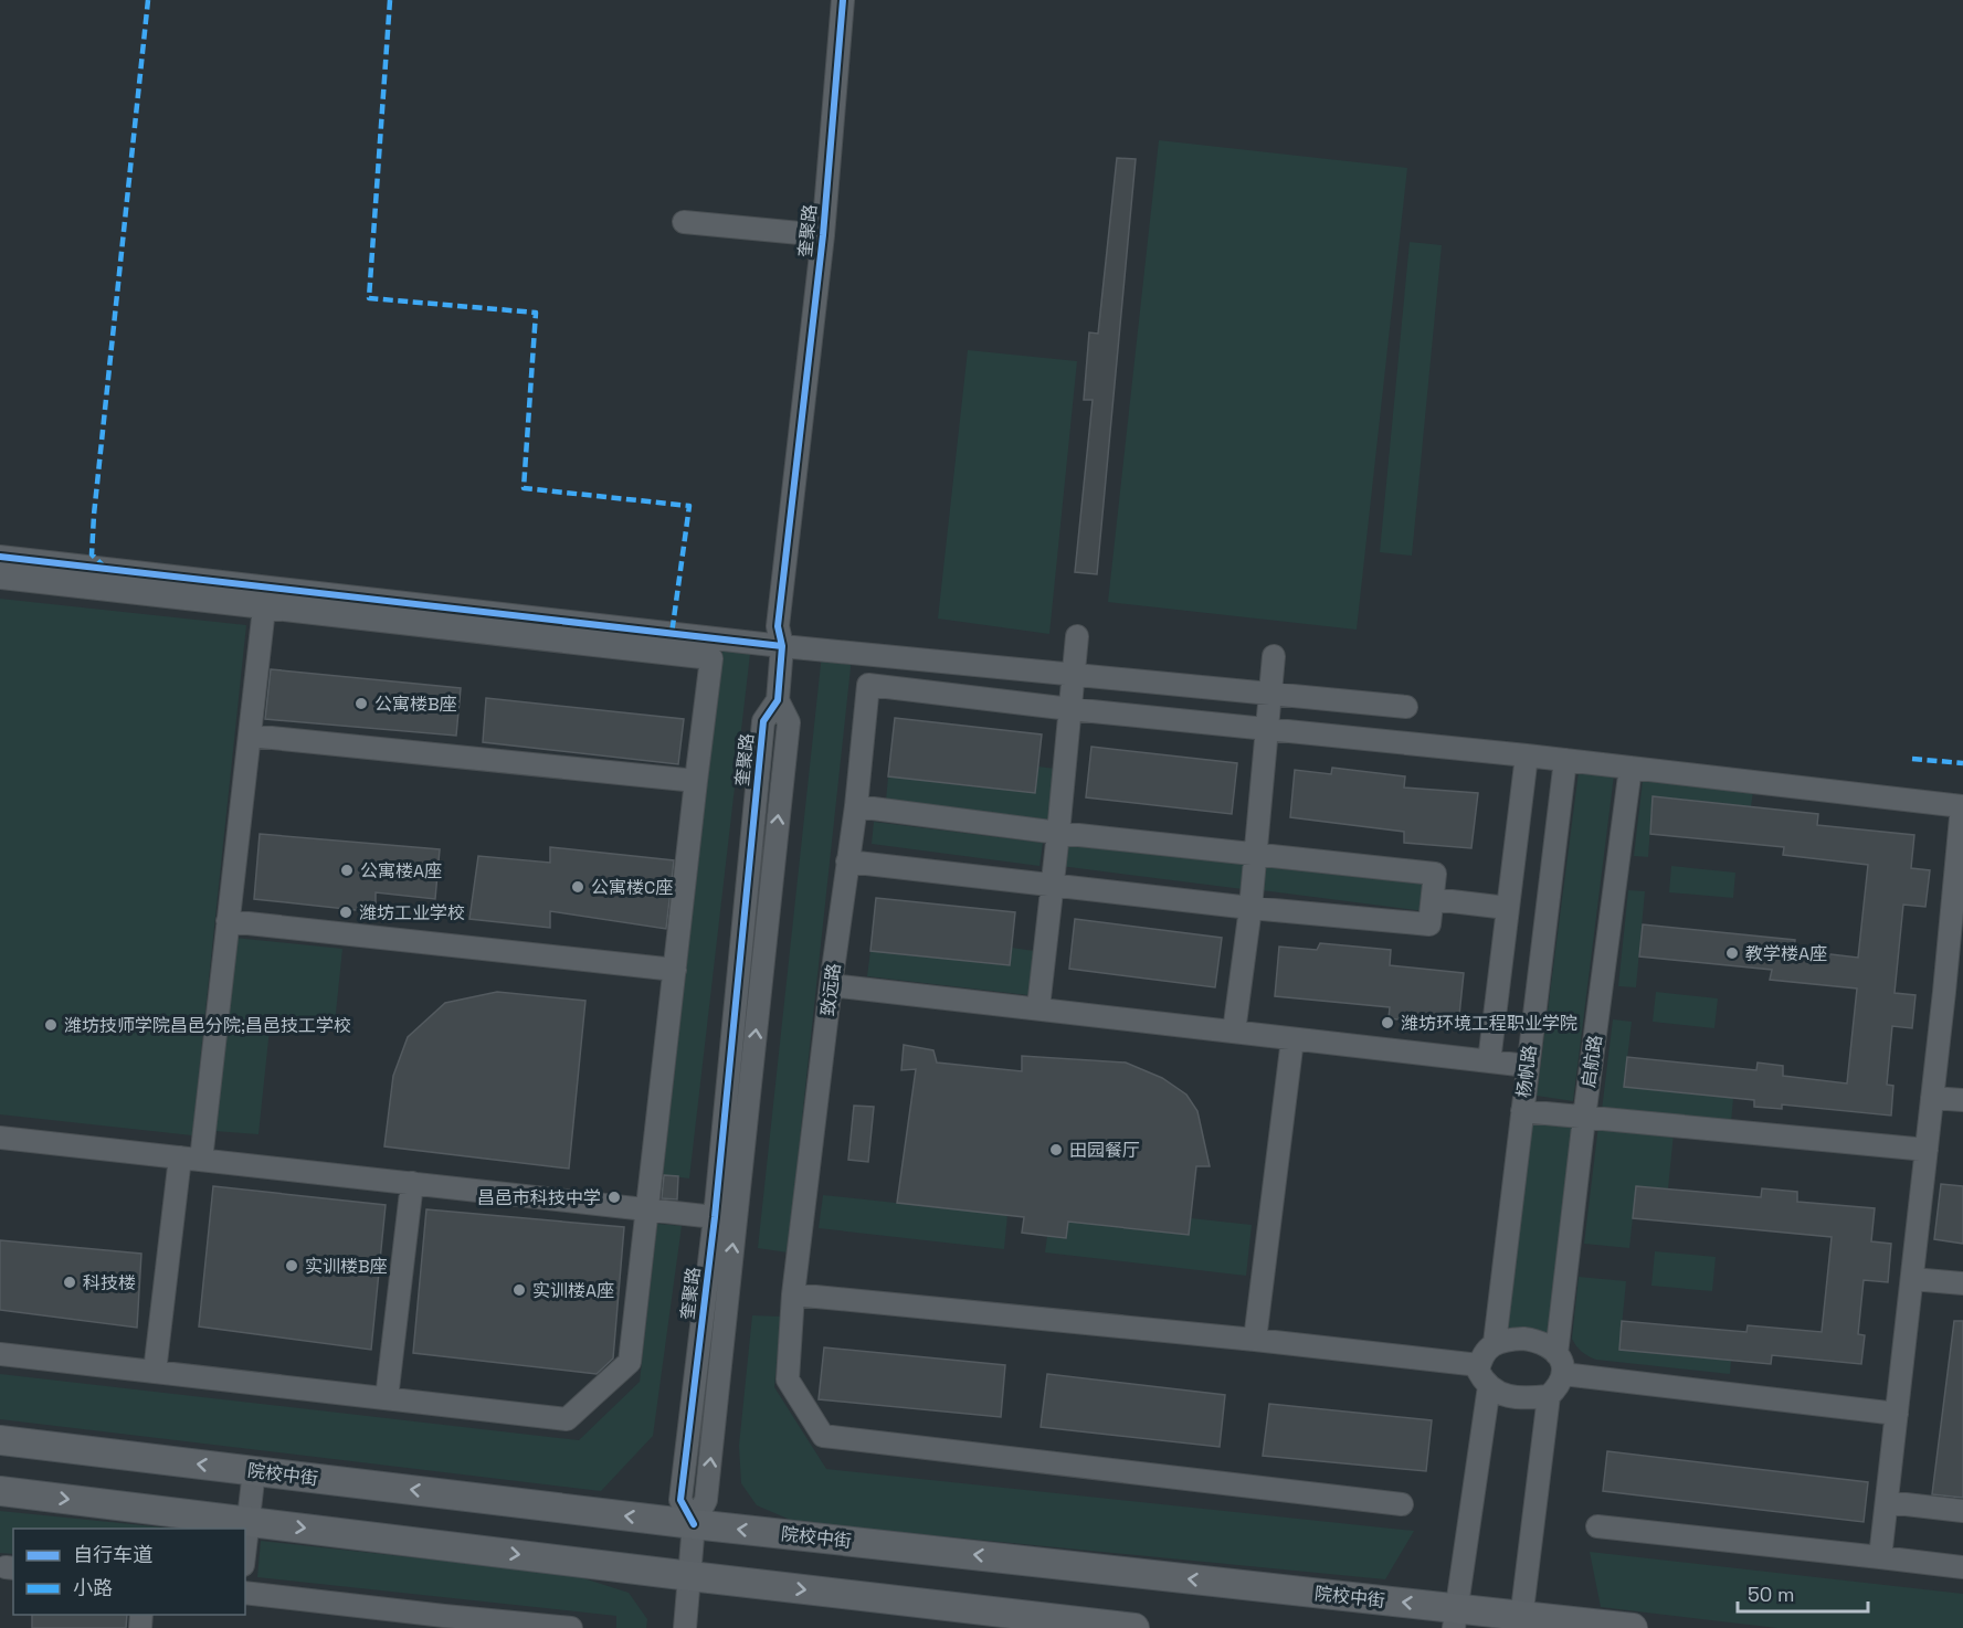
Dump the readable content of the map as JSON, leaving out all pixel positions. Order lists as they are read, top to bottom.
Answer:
{
  "streets": {
    "main road": ["院校中街"],
    "street": [
      "奎聚路",
      "致远路",
      "启航路",
      "杨帆路"
    ]
  },
  "crossings": [
    ["奎聚路", "院校中街"],
    ["启航路", "杨帆路"]
  ],
  "places": [
    "公寓楼B座",
    "公寓楼A座",
    "公寓楼C座",
    "潍坊工业学校",
    "教学楼A座",
    "潍坊环境工程职业学院",
    "潍坊技师学院昌邑分院;昌邑技工学校",
    "田园餐厅",
    "昌邑市科技中学",
    "实训楼B座",
    "科技楼",
    "实训楼A座"
  ],
  "legend": ["自行车道", "小路"],
  "scale_bar": "50 m"
}
